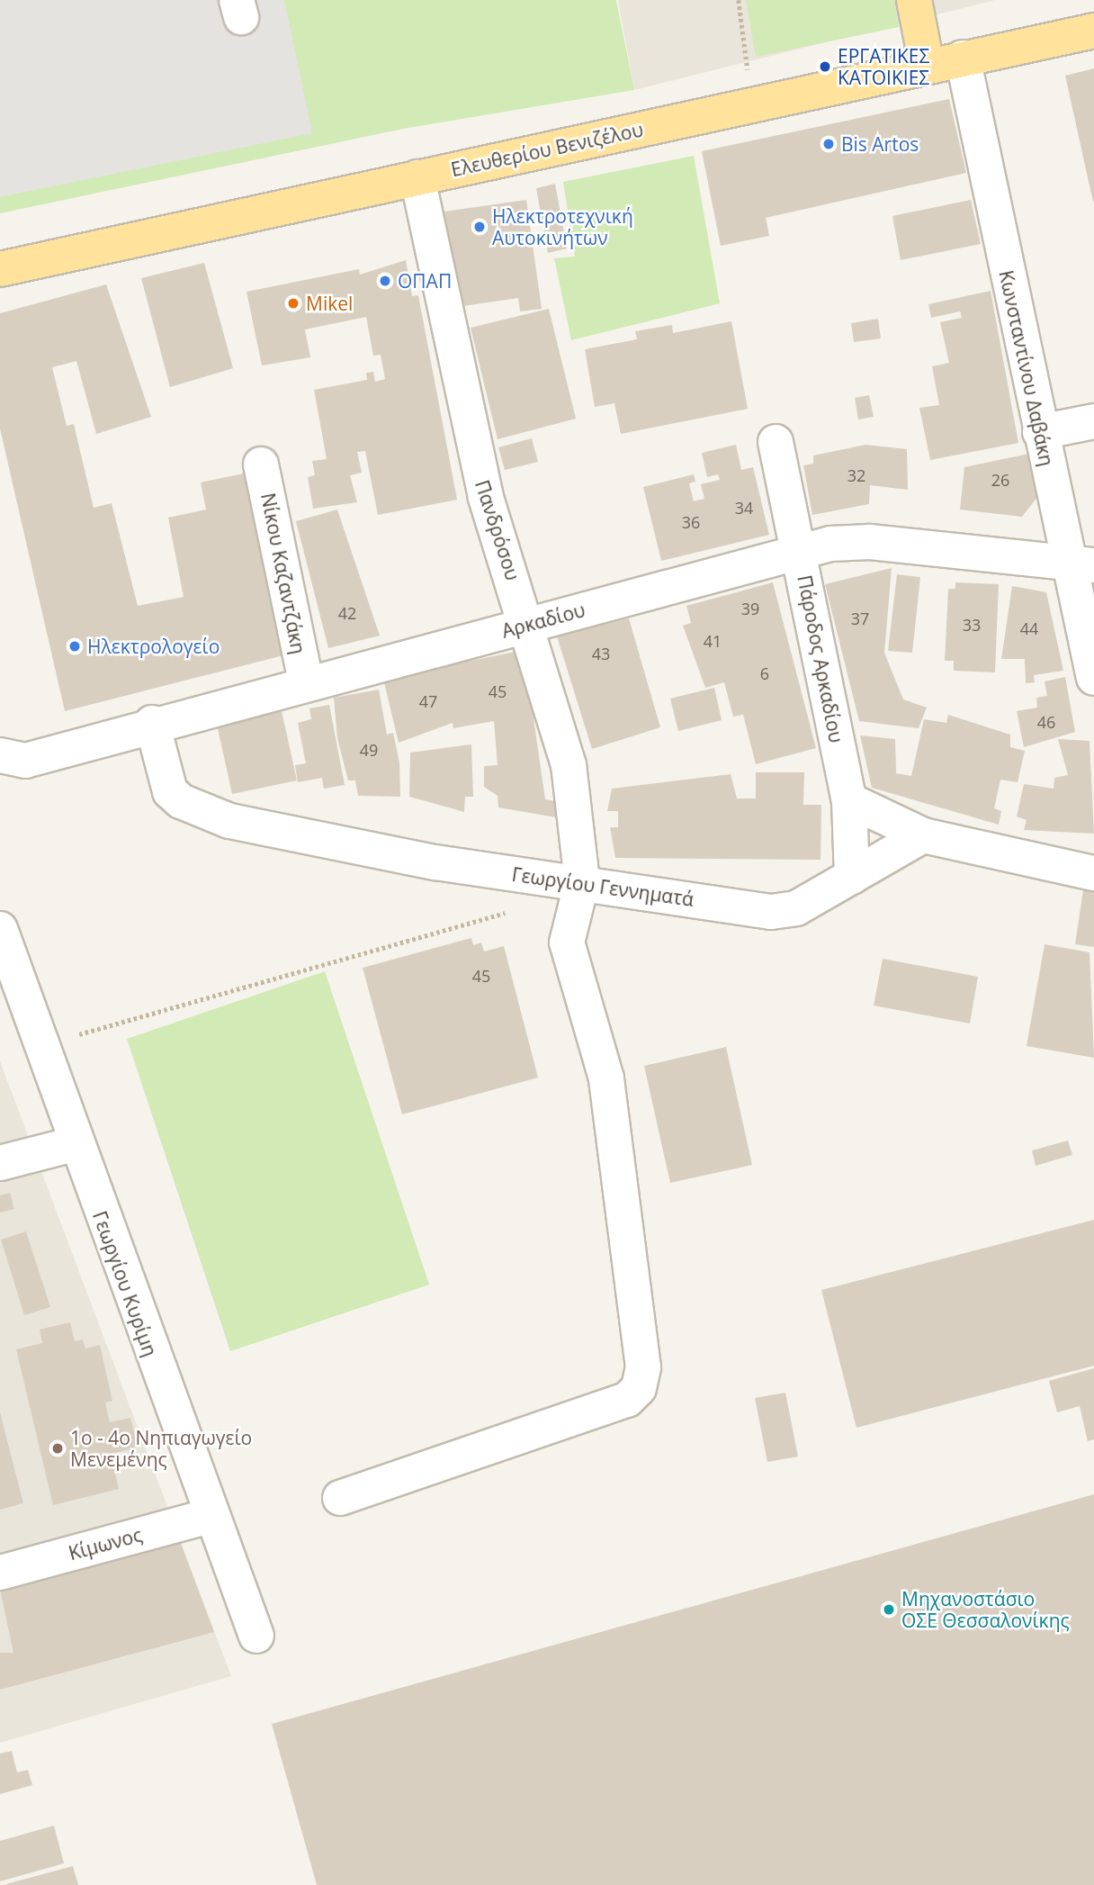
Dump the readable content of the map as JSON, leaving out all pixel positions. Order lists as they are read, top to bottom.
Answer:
{
  "streets": {
    "main road": ["Ελευθερίου Βενιζέλου"],
    "street": [
      "Κωνσταντίνου Δαβάκη",
      "Πανδρόσου",
      "Νίκου Καζαντζάκη",
      "Αρκαδίου",
      "Πάροδος Αρκαδίου",
      "Γεωργίου Γεννηματά",
      "Γεωργίου Κυρίμη",
      "Κίμωνος"
    ]
  },
  "crossings": [
    ["Ελευθερίου Βενιζέλου", "Κωνσταντίνου Δαβάκη"],
    ["Ελευθερίου Βενιζέλου", "Πανδρόσου"],
    ["Κωνσταντίνου Δαβάκη", "Αρκαδίου"],
    ["Πανδρόσου", "Αρκαδίου"],
    ["Πανδρόσου", "Γεωργίου Γεννηματά"],
    ["Νίκου Καζαντζάκη", "Αρκαδίου"],
    ["Αρκαδίου", "Πάροδος Αρκαδίου"],
    ["Αρκαδίου", "Γεωργίου Γεννηματά"],
    ["Πάροδος Αρκαδίου", "Γεωργίου Γεννηματά"],
    ["Γεωργίου Κυρίμη", "Κίμωνος"]
  ],
  "places": [
    "ΕΡΓΑΤΙΚΕΣ ΚΑΤΟΙΚΙΕΣ",
    "Bis Artos",
    "Ηλεκτροτεχνική Αυτοκινήτων",
    "ΟΠΑΠ",
    "Mikel",
    "Ηλεκτρολογείο",
    "1o - 4o Νηπιαγωγείο Μενεμένης",
    "Μηχανοστάσιο ΟΣΕ Θεσσαλονίκης"
  ],
  "house_numbers": [
    "32",
    "26",
    "34",
    "36",
    "39",
    "42",
    "37",
    "33",
    "44",
    "41",
    "43",
    "6",
    "45",
    "47",
    "46",
    "49",
    "45"
  ]
}
